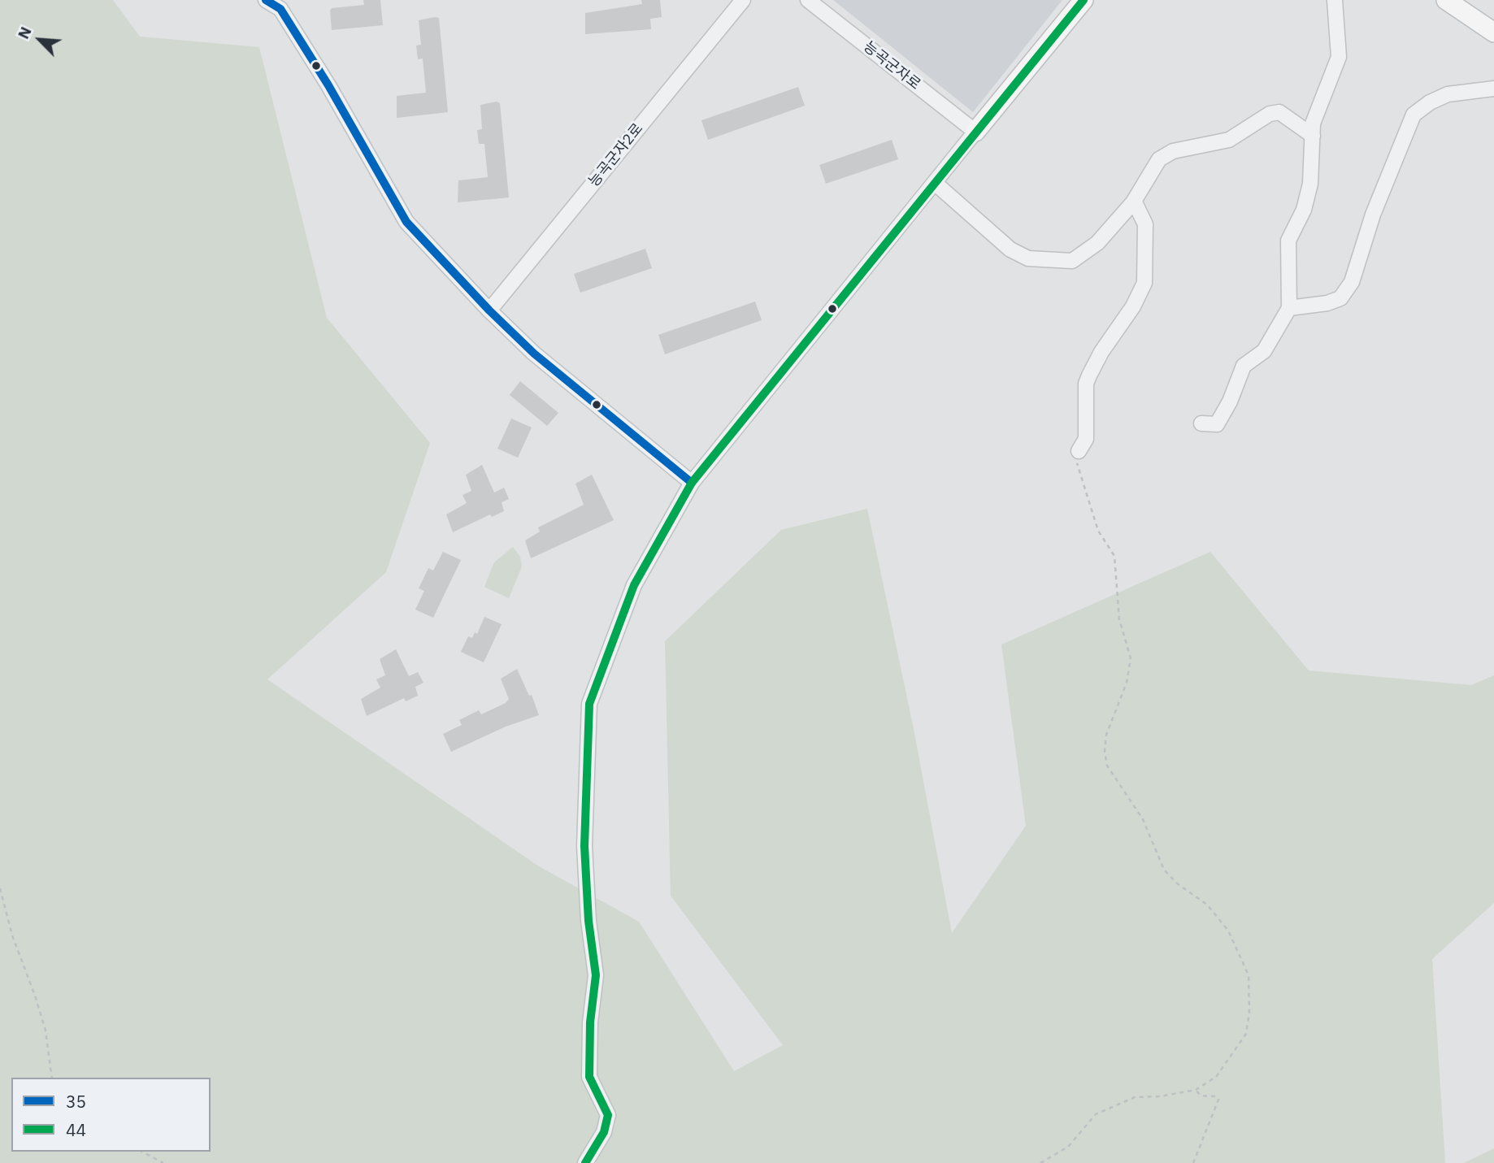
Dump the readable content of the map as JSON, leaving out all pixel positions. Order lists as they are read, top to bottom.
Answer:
{
  "streets": {
    "street": ["능곡군자로", "능곡군자2로"]
  },
  "lines": ["transit line 35", "transit line 44"],
  "legend": ["35", "44"],
  "north": "top left"
}
